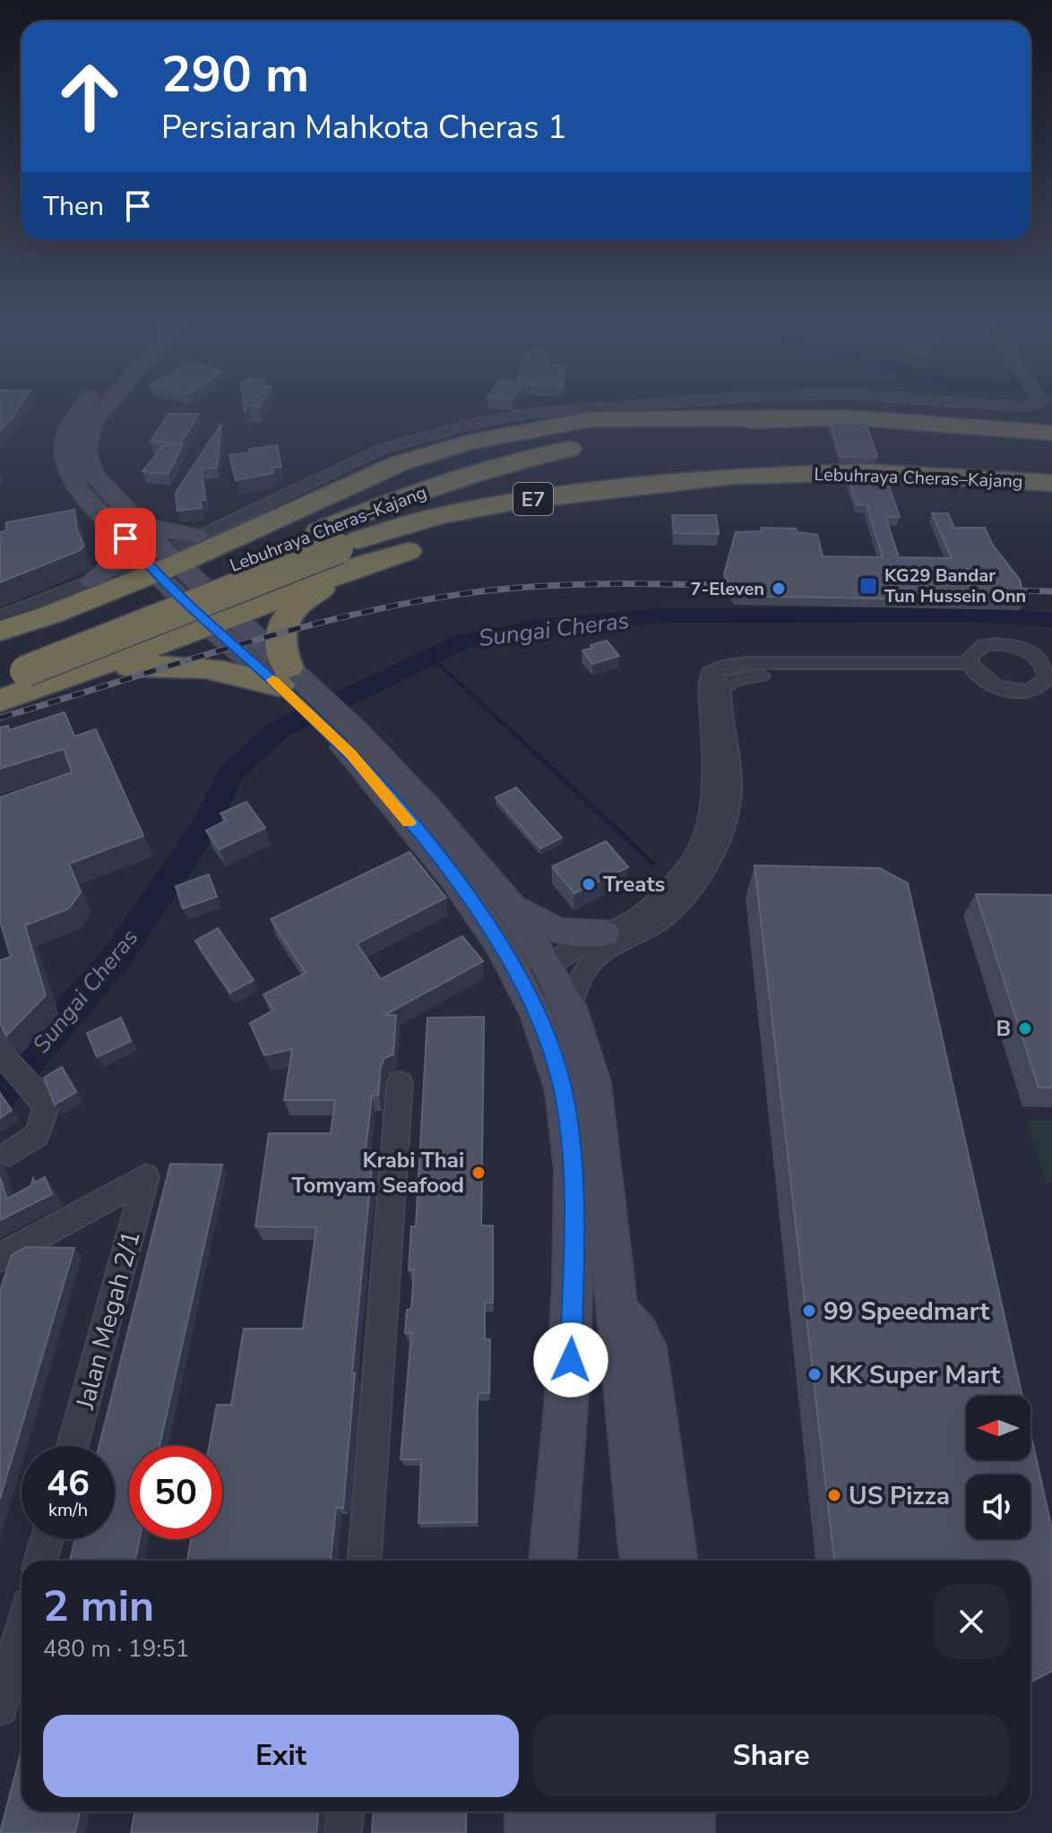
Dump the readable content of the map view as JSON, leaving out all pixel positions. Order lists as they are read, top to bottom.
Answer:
{
  "streets": {
    "highway": ["Lebuhraya Cheras–Kajang", "E7"],
    "street": ["Jalan Megah 2/1"]
  },
  "water": ["Sungai Cheras"],
  "places": {
    "transit": ["KG29 Bandar Tun Hussein Onn"],
    "other": [
      "7-Eleven",
      "Treats",
      "B",
      "Krabi Thai Tomyam Seafood",
      "99 Speedmart",
      "KK Super Mart",
      "US Pizza"
    ]
  },
  "north": "left",
  "page": {
    "turn": ["290 m", "Persiaran Mahkota Cheras 1"],
    "then": "Then",
    "speed": "46 km/h",
    "limit": "50",
    "heading": ["2 min", "480 m · 19:51"],
    "buttons": ["Exit", "Share"]
  }
}
